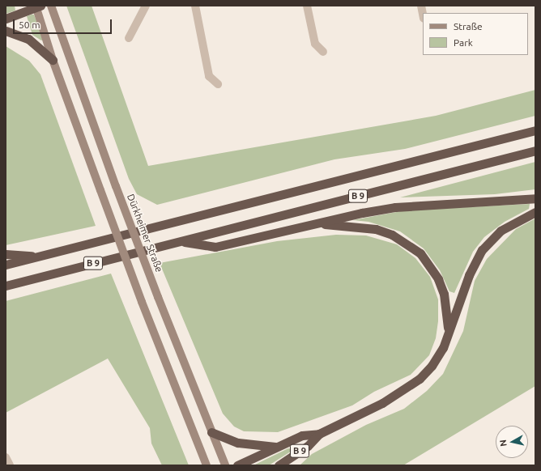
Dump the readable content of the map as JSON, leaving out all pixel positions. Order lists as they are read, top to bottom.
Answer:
{
  "streets": {
    "highway": ["B 9"],
    "main road": ["Dürkheimer Straße"]
  },
  "legend": ["Straße", "Park"],
  "scale_bar": "50 m",
  "north": "left"
}
